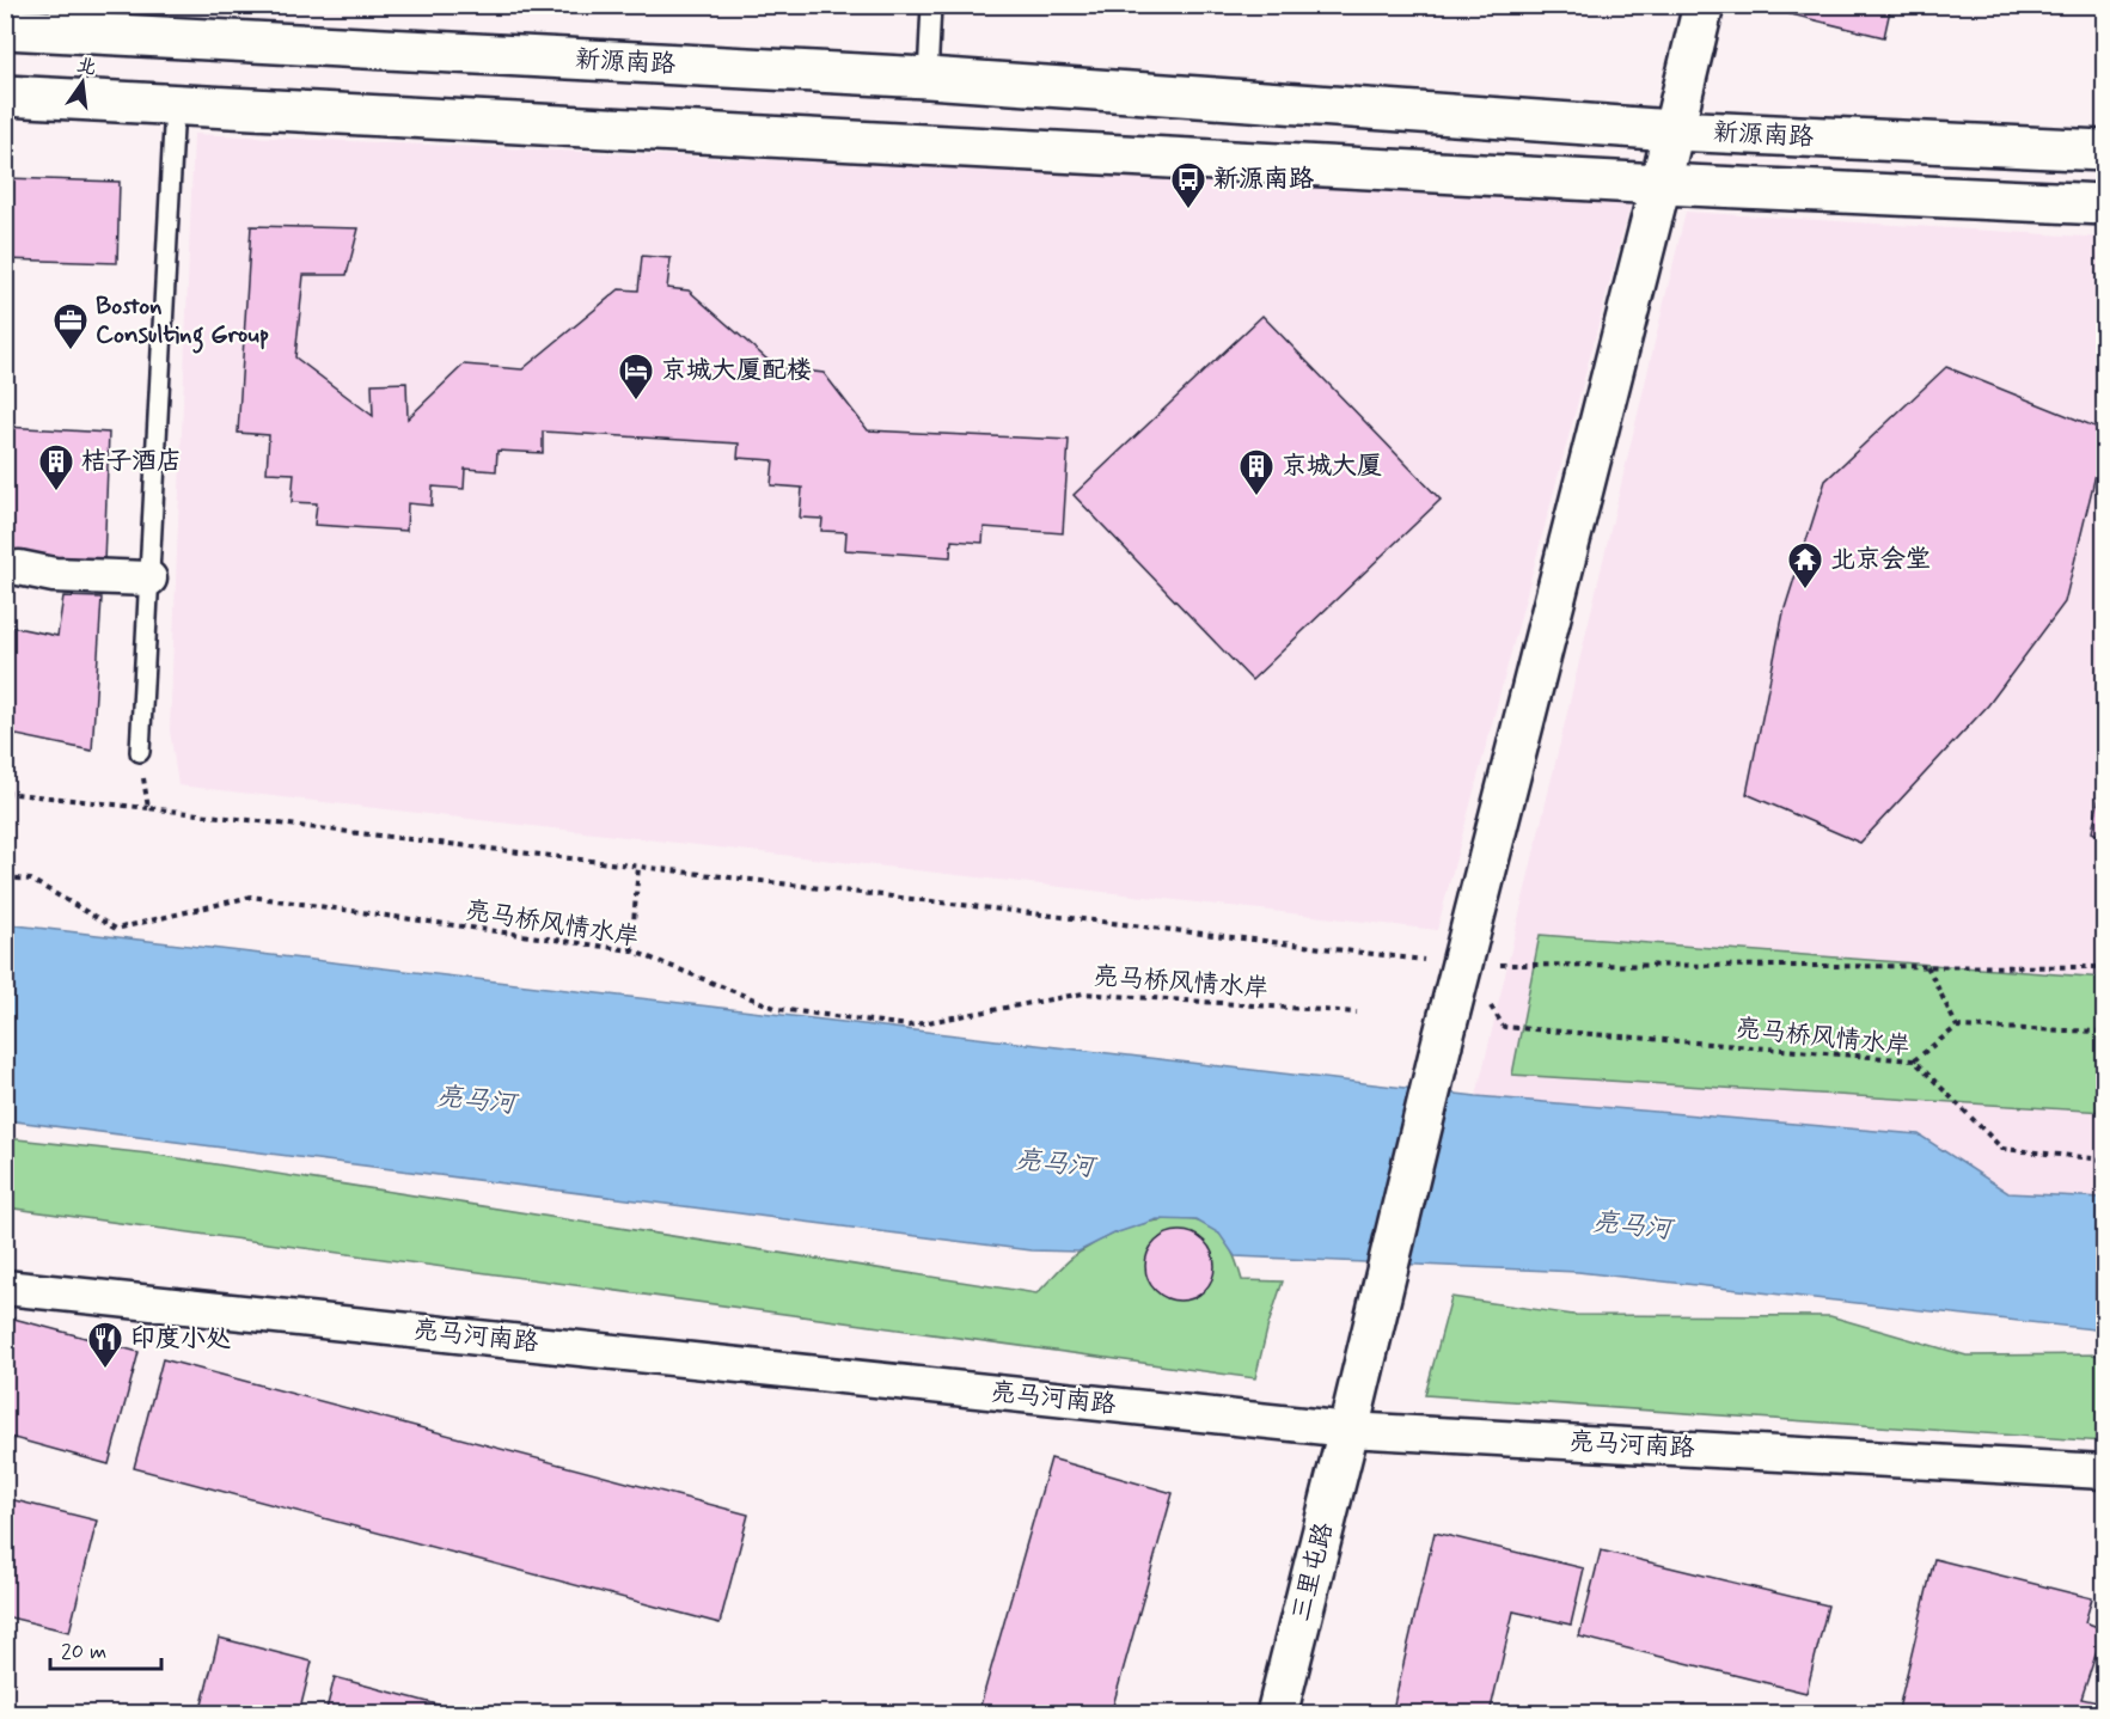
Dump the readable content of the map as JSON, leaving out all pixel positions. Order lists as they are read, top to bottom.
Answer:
{
  "streets": {
    "main road": ["新源南路", "三里屯路"],
    "street": ["亮马河南路"],
    "path": ["亮马桥风情水岸"]
  },
  "crossings": [
    ["新源南路", "三里屯路"],
    ["亮马河南路", "三里屯路"]
  ],
  "water": ["亮马河"],
  "places": {
    "bus stop": ["新源南路"],
    "office": ["Boston Consulting Group"],
    "hotel": ["京城大厦配楼"],
    "building": ["桔子酒店", "京城大厦"],
    "temple": ["北京会堂"],
    "restaurant": ["印度小处"]
  },
  "scale_bar": "20 m",
  "north": "top"
}
